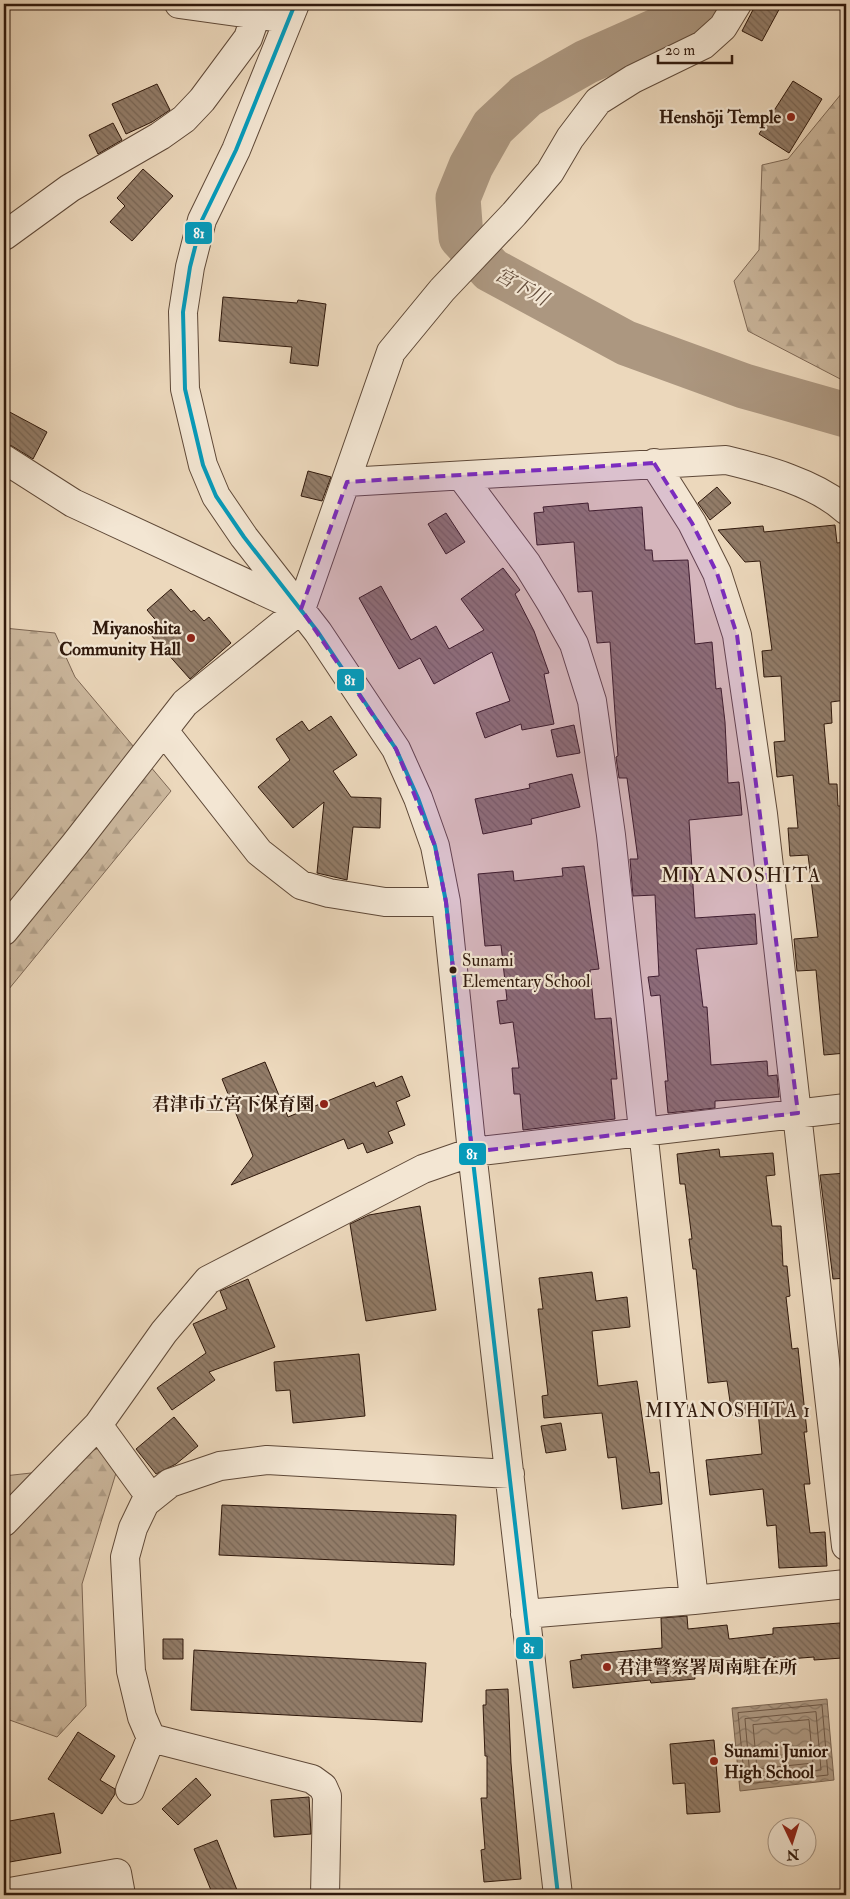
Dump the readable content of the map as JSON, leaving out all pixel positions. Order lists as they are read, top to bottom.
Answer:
{
  "districts": ["MIYANOSHITA", "MIYANOSHITA 1"],
  "water": ["宮下川"],
  "places": [
    "Henshōji Temple",
    "Miyanoshita Community Hall",
    "Sunami Elementary School",
    "君津市立宮下保育園",
    "君津警察署周南駐在所",
    "Sunami Junior High School"
  ],
  "lines": ["transit line 81"],
  "scale_bar": "20 m",
  "north": "bottom"
}
